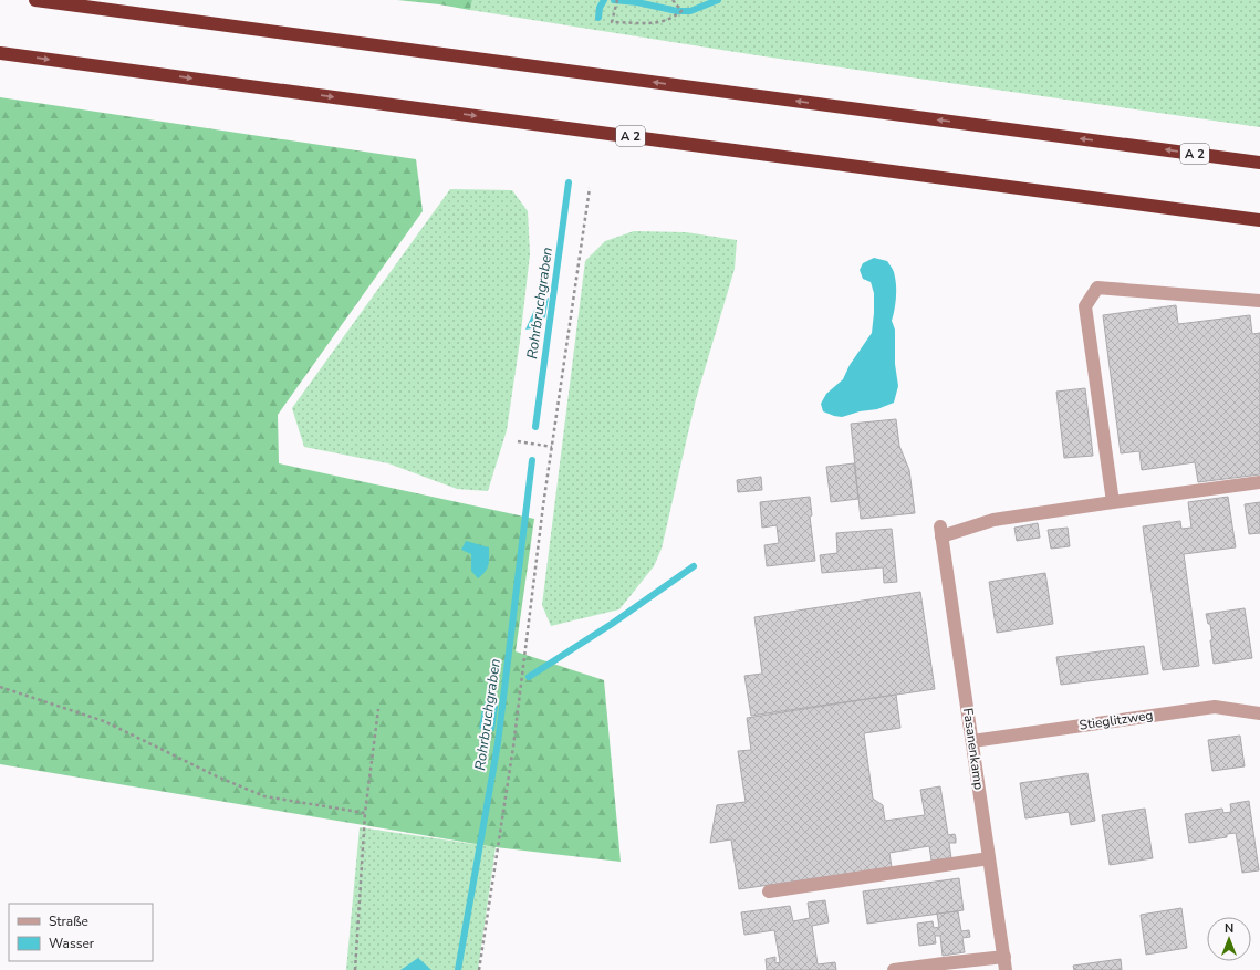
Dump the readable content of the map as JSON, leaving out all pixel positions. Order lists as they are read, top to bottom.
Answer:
{
  "streets": {
    "highway": ["A 2"],
    "street": ["Stieglitzweg", "Fasanenkamp"]
  },
  "crossings": [
    ["Stieglitzweg", "Fasanenkamp"]
  ],
  "water": ["Rohrbruchgraben"],
  "legend": ["Straße", "Wasser"],
  "north": "top"
}
